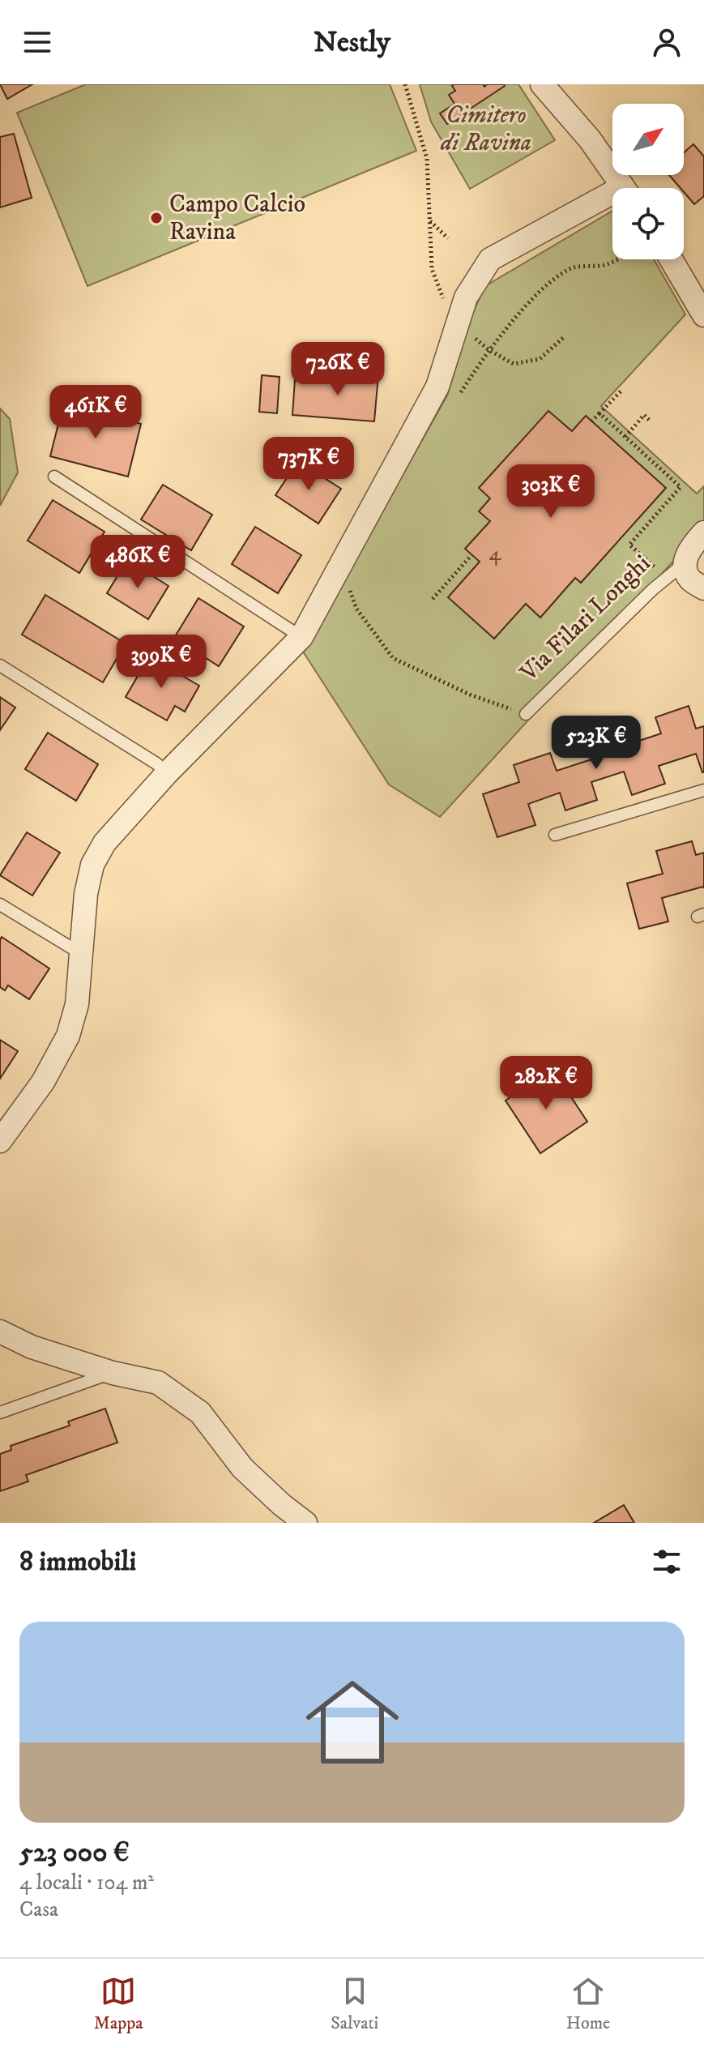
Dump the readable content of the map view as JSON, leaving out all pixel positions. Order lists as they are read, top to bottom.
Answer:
{
  "streets": {
    "street": ["Via Filari Longhi"]
  },
  "parks": ["Cimitero di Ravina"],
  "places": ["Campo Calcio Ravina"],
  "house_numbers": ["4"],
  "north": "top right",
  "page": {
    "header": "Nestly",
    "price": [
      "726K €",
      "461K €",
      "737K €",
      "303K €",
      "486K €",
      "399K €",
      "523K €",
      "282K €"
    ],
    "heading": "8 immobili",
    "list": [
      {
        "name": "523 000 €",
        "note": "4 locali · 104 m² · Casa"
      }
    ],
    "tabs": ["Mappa", "Salvati", "Home"]
  }
}
